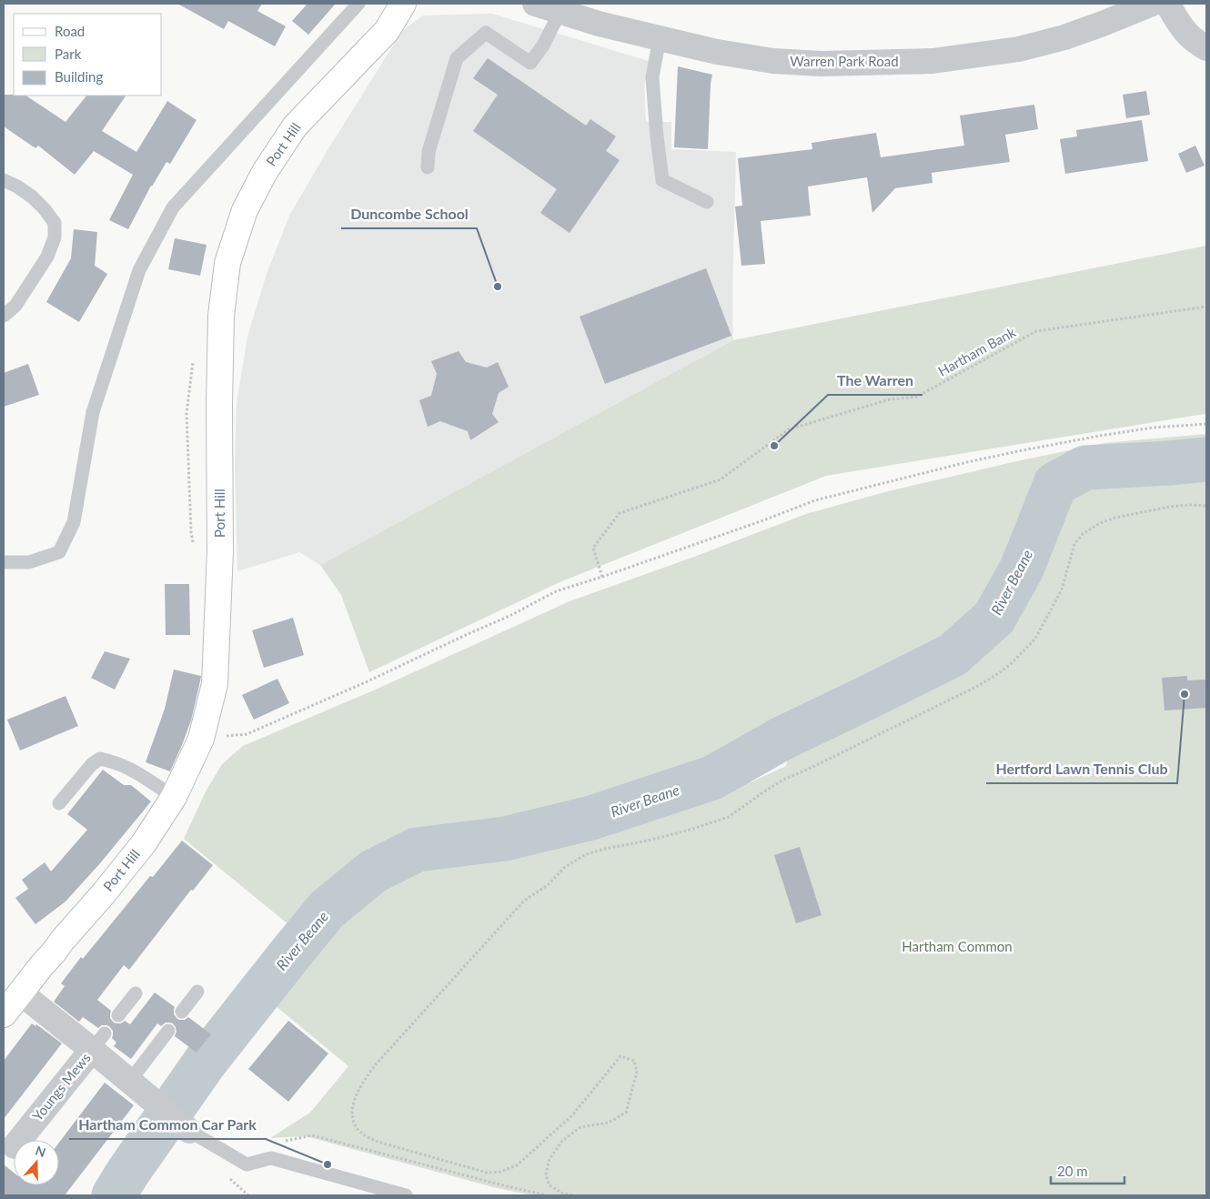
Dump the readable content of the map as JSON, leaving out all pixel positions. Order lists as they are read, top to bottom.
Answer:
{
  "streets": {
    "main road": ["Port Hill"],
    "street": ["Warren Park Road", "Youngs Mews"],
    "path": ["Hartham Bank"]
  },
  "water": ["River Beane"],
  "parks": ["Hartham Common"],
  "places": [
    "Duncombe School",
    "The Warren",
    "Hertford Lawn Tennis Club",
    "Hartham Common Car Park"
  ],
  "legend": ["Road", "Park", "Building"],
  "scale_bar": "20 m",
  "north": "top"
}
